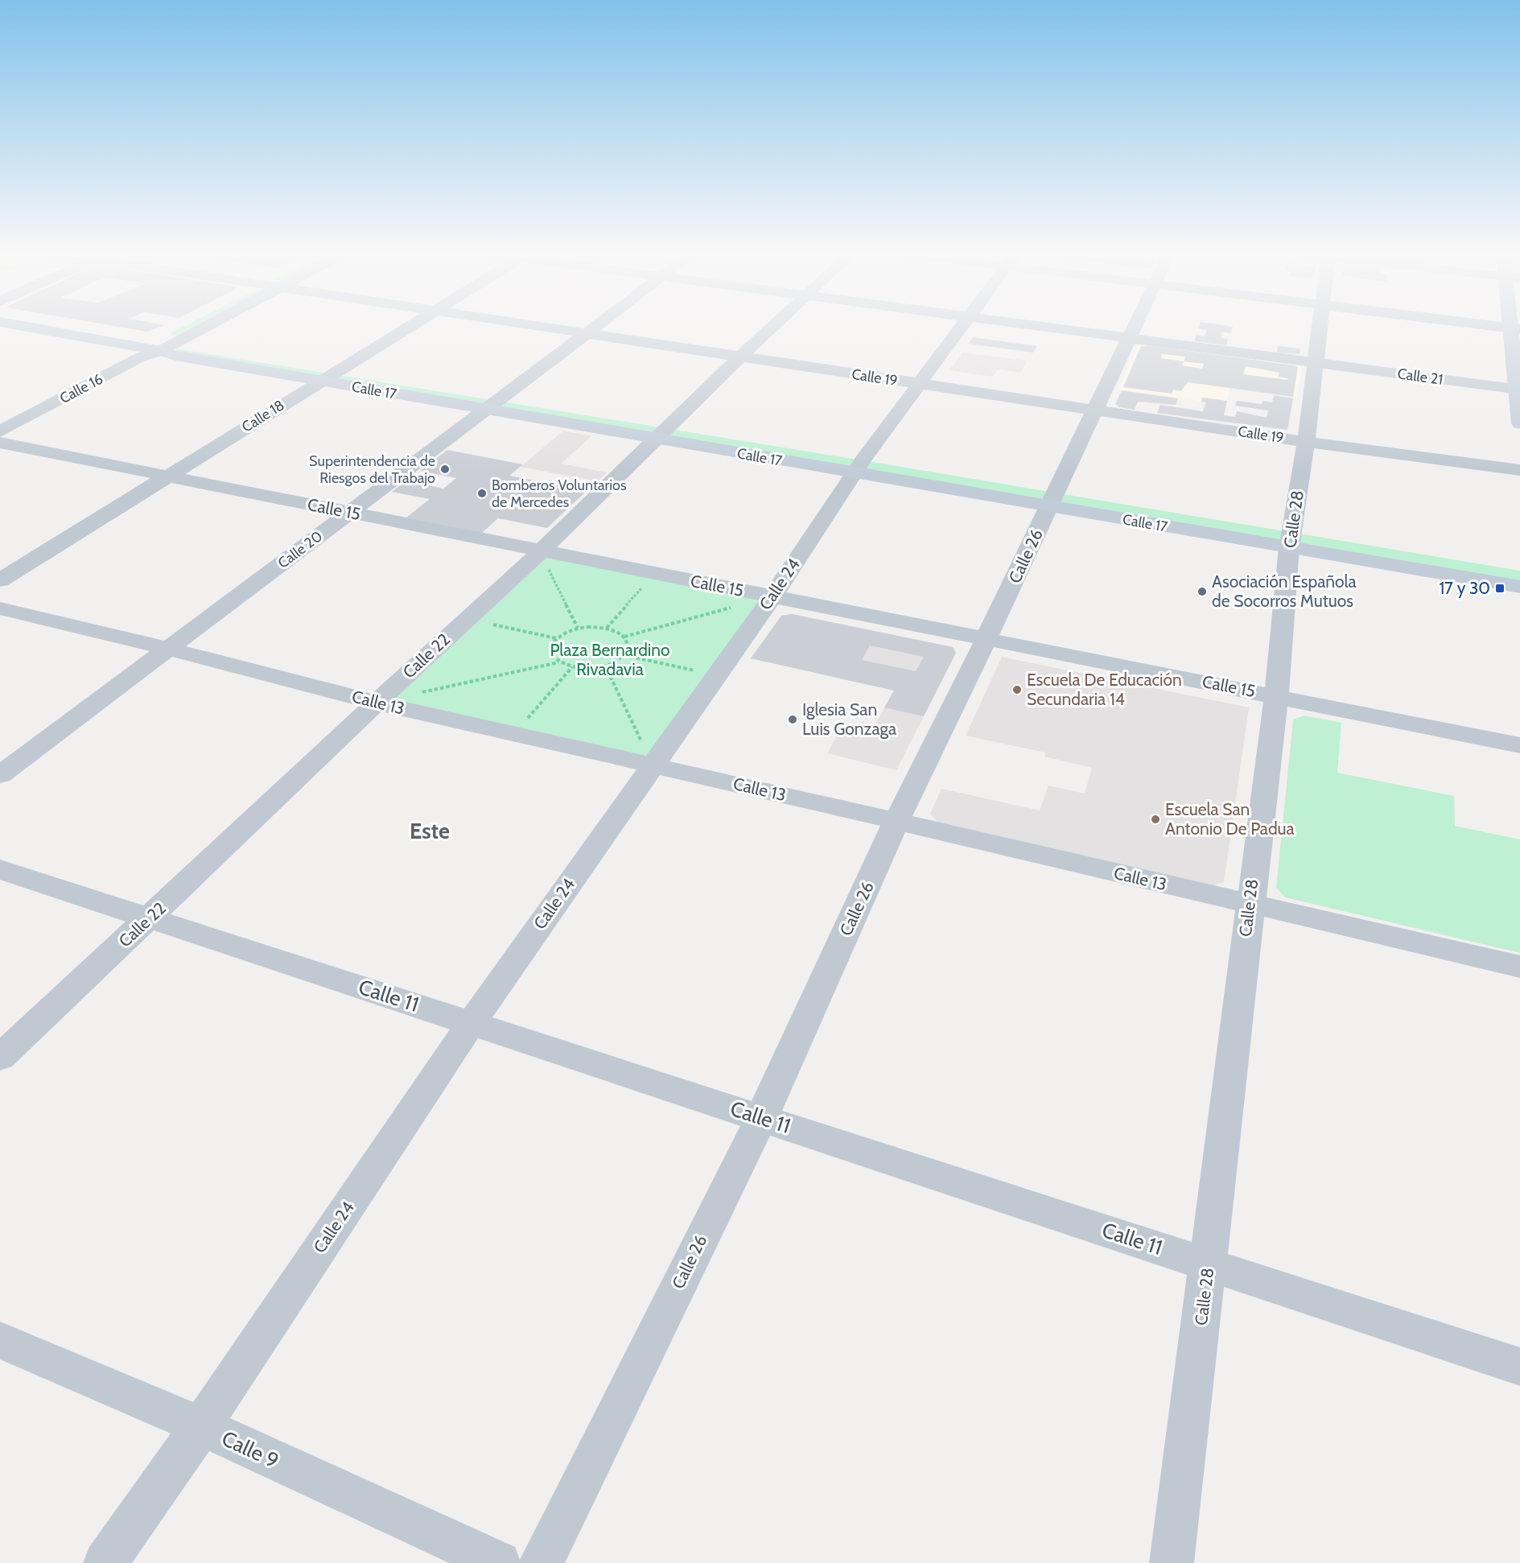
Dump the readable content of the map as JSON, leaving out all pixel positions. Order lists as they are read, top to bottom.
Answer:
{
  "streets": {
    "main road": ["Calle 17"],
    "street": [
      "Calle 21",
      "Calle 19",
      "Calle 16",
      "Calle 18",
      "Calle 15",
      "Calle 28",
      "Calle 20",
      "Calle 26",
      "Calle 24",
      "Calle 22",
      "Calle 13",
      "Calle 11",
      "Calle 9"
    ]
  },
  "crossings": [
    ["Calle 21", "Calle 28"],
    ["Calle 21", "Calle 26"],
    ["Calle 19", "Calle 28"],
    ["Calle 19", "Calle 20"],
    ["Calle 19", "Calle 26"],
    ["Calle 19", "Calle 24"],
    ["Calle 19", "Calle 22"],
    ["Calle 16", "Calle 17"],
    ["Calle 17", "Calle 18"],
    ["Calle 17", "Calle 28"],
    ["Calle 17", "Calle 20"],
    ["Calle 17", "Calle 26"],
    ["Calle 17", "Calle 24"],
    ["Calle 17", "Calle 22"],
    ["Calle 18", "Calle 15"],
    ["Calle 15", "Calle 28"],
    ["Calle 15", "Calle 20"],
    ["Calle 15", "Calle 26"],
    ["Calle 15", "Calle 24"],
    ["Calle 15", "Calle 22"],
    ["Calle 28", "Calle 13"],
    ["Calle 28", "Calle 11"],
    ["Calle 20", "Calle 13"],
    ["Calle 26", "Calle 13"],
    ["Calle 26", "Calle 11"],
    ["Calle 24", "Calle 13"],
    ["Calle 24", "Calle 11"],
    ["Calle 24", "Calle 9"],
    ["Calle 22", "Calle 13"],
    ["Calle 22", "Calle 11"]
  ],
  "districts": ["Este"],
  "parks": ["Plaza Bernardino Rivadavia"],
  "places": {
    "other": [
      "Superintendencia de Riesgos del Trabajo",
      "Bomberos Voluntarios de Mercedes",
      "Asociación Española de Socorros Mutuos",
      "Escuela De Educación Secundaria 14",
      "Iglesia San Luis Gonzaga",
      "Escuela San Antonio De Padua"
    ],
    "transit": ["17 y 30"]
  }
}
